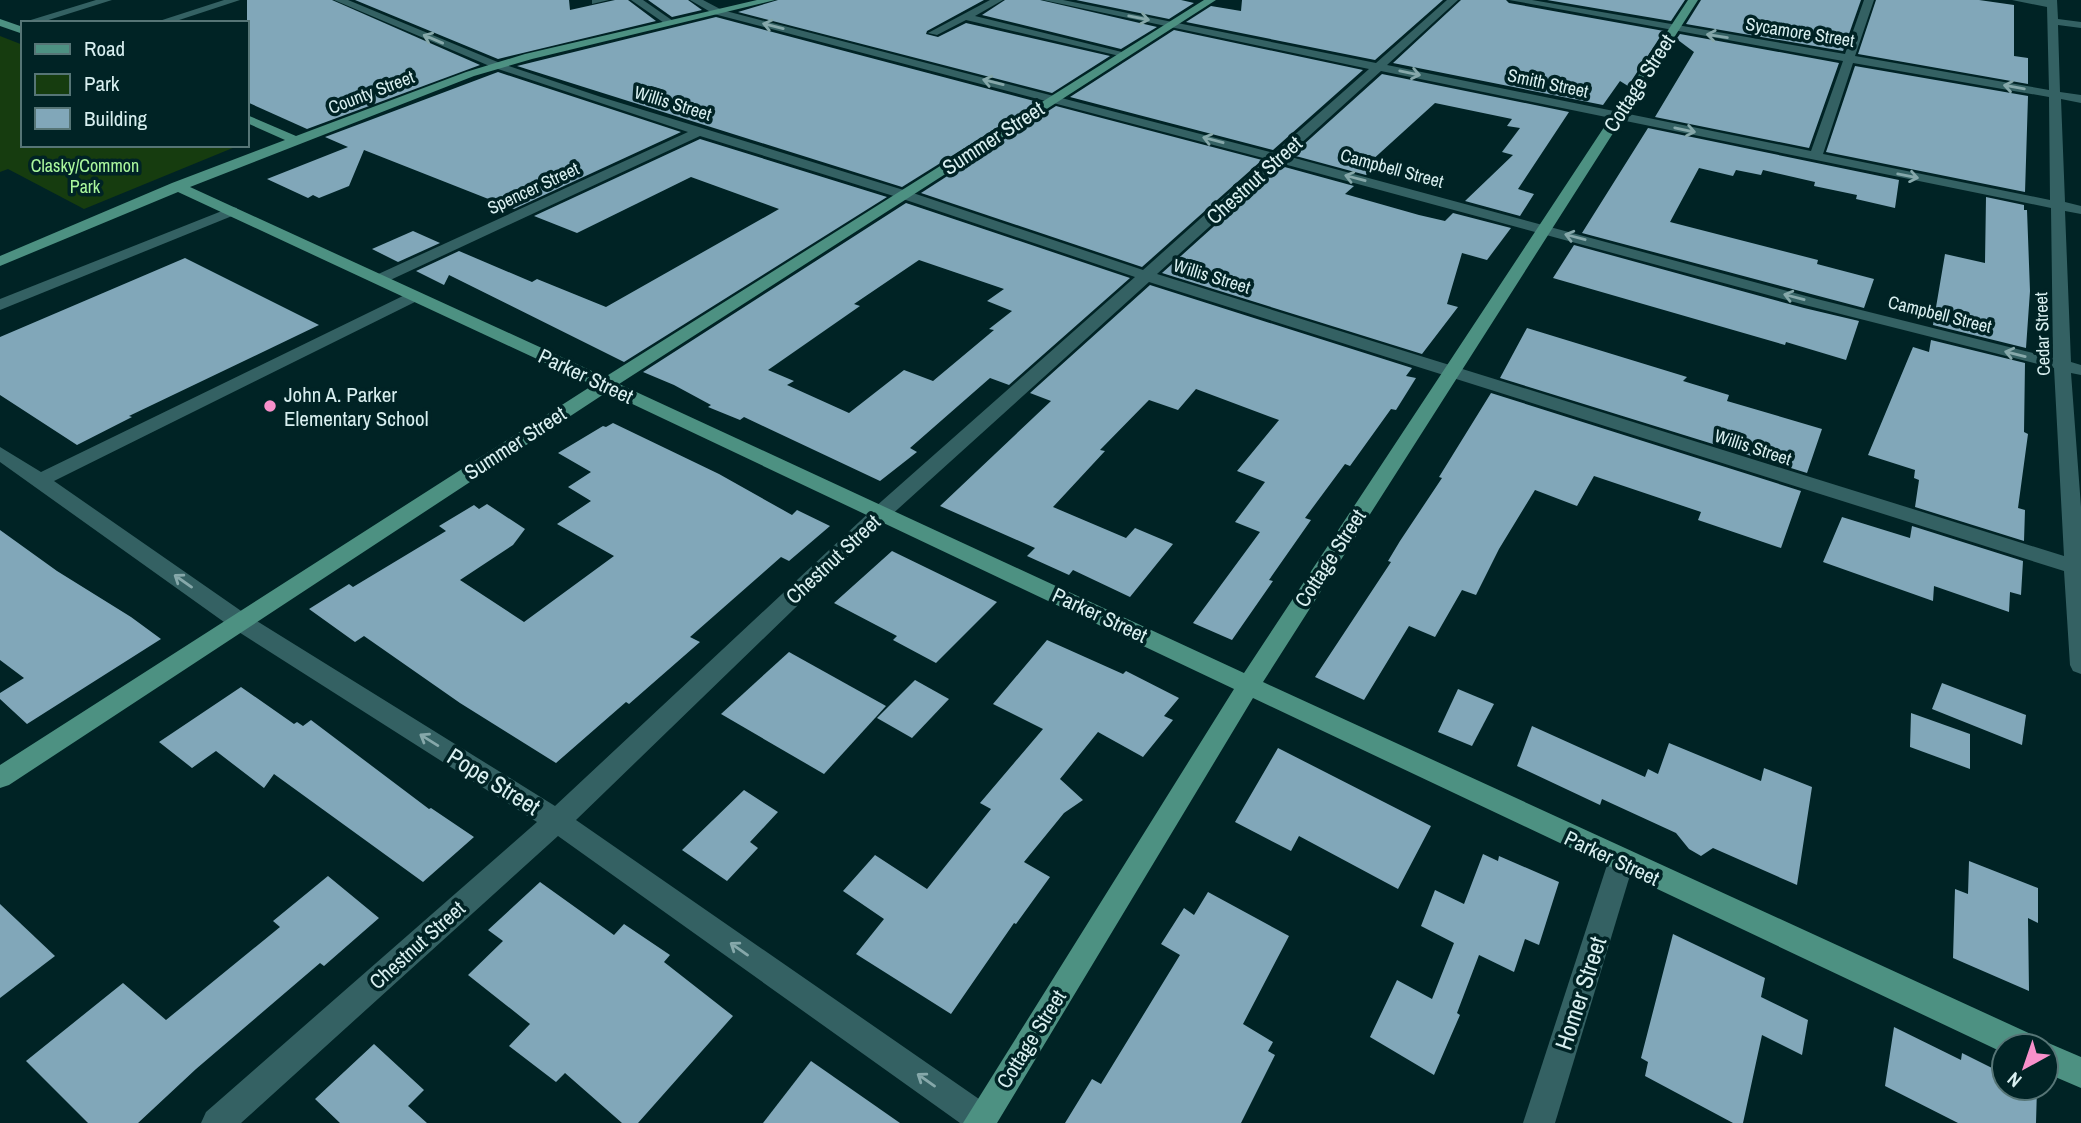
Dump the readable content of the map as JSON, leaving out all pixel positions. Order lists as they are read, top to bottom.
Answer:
{
  "streets": {
    "main road": [
      "Cottage Street",
      "County Street",
      "Summer Street",
      "Parker Street"
    ],
    "street": [
      "Sycamore Street",
      "Smith Street",
      "Willis Street",
      "Campbell Street",
      "Chestnut Street",
      "Spencer Street",
      "Cedar Street",
      "Pope Street",
      "Homer Street"
    ]
  },
  "crossings": [
    ["Sycamore Street", "Cottage Street"],
    ["Sycamore Street", "Cedar Street"],
    ["Smith Street", "Cottage Street"],
    ["Smith Street", "Summer Street"],
    ["Smith Street", "Chestnut Street"],
    ["Smith Street", "Cedar Street"],
    ["Cottage Street", "Willis Street"],
    ["Cottage Street", "Campbell Street"],
    ["Cottage Street", "Parker Street"],
    ["Cottage Street", "Pope Street"],
    ["County Street", "Willis Street"],
    ["County Street", "Campbell Street"],
    ["County Street", "Parker Street"],
    ["Willis Street", "Summer Street"],
    ["Willis Street", "Chestnut Street"],
    ["Willis Street", "Spencer Street"],
    ["Willis Street", "Cedar Street"],
    ["Summer Street", "Campbell Street"],
    ["Summer Street", "Parker Street"],
    ["Summer Street", "Pope Street"],
    ["Campbell Street", "Chestnut Street"],
    ["Campbell Street", "Cedar Street"],
    ["Chestnut Street", "Parker Street"],
    ["Chestnut Street", "Pope Street"],
    ["Spencer Street", "Parker Street"],
    ["Parker Street", "Homer Street"]
  ],
  "one_way": [
    "Sycamore Street",
    "Smith Street",
    "Campbell Street",
    "Pope Street"
  ],
  "parks": ["Clasky/Common Park"],
  "places": ["John A. Parker Elementary School"],
  "legend": ["Road", "Park", "Building"],
  "north": "bottom left"
}
